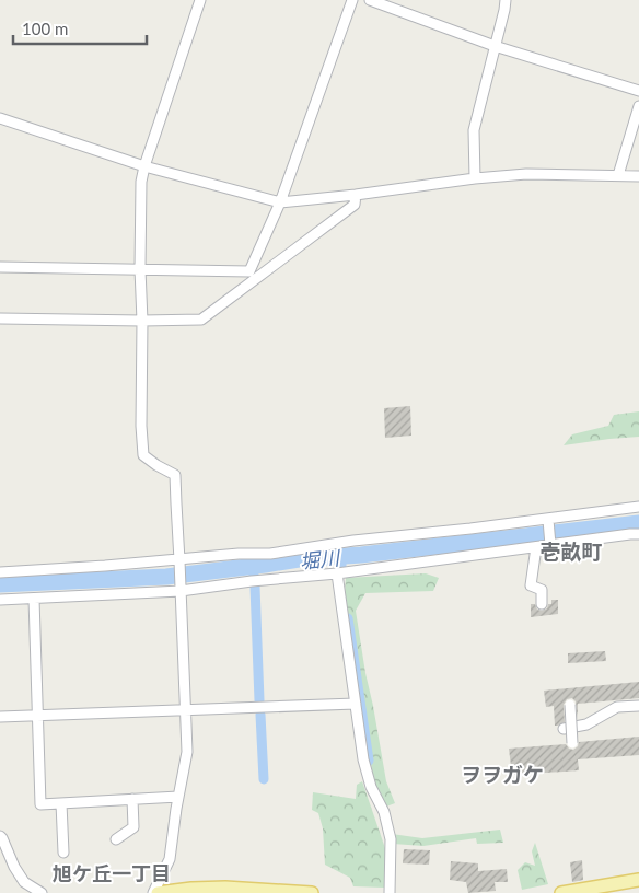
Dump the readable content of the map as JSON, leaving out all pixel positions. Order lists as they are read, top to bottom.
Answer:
{
  "districts": ["壱畝町", "ヲヲガケ", "旭ケ丘一丁目"],
  "water": ["堀川"],
  "scale_bar": "100 m"
}
